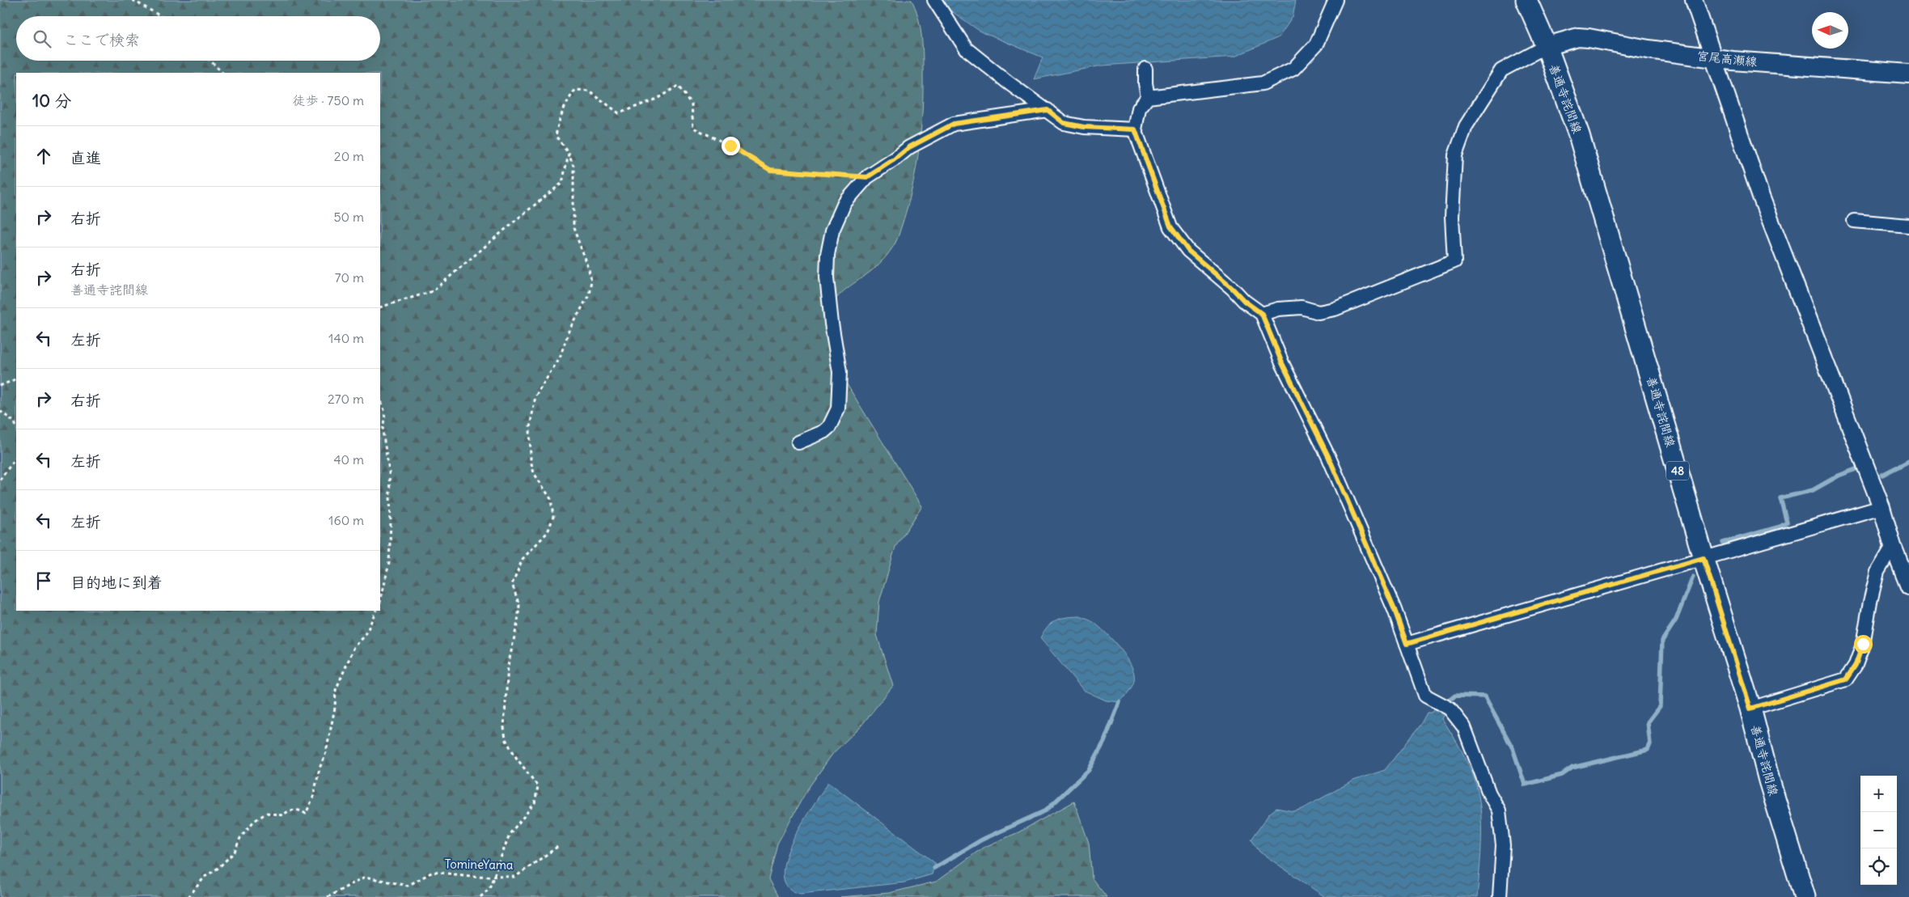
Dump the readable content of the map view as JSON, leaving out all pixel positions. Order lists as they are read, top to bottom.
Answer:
{
  "streets": {
    "main road": ["宮尾高瀬線", "善通寺詫間線", "48"],
    "path": ["TomineYama"]
  },
  "crossings": [
    ["宮尾高瀬線", "善通寺詫間線"]
  ],
  "north": "left",
  "page": {
    "search": "ここで検索",
    "heading": ["10 分", "徒歩 · 750 m"],
    "list": [
      ["直進", "20 m"],
      ["右折", "50 m"],
      ["右折", "善通寺詫間線", "70 m"],
      ["左折", "140 m"],
      ["右折", "270 m"],
      ["左折", "40 m"],
      ["左折", "160 m"],
      "目的地に到着"
    ],
    "map_buttons": ["+", "−"]
  }
}
